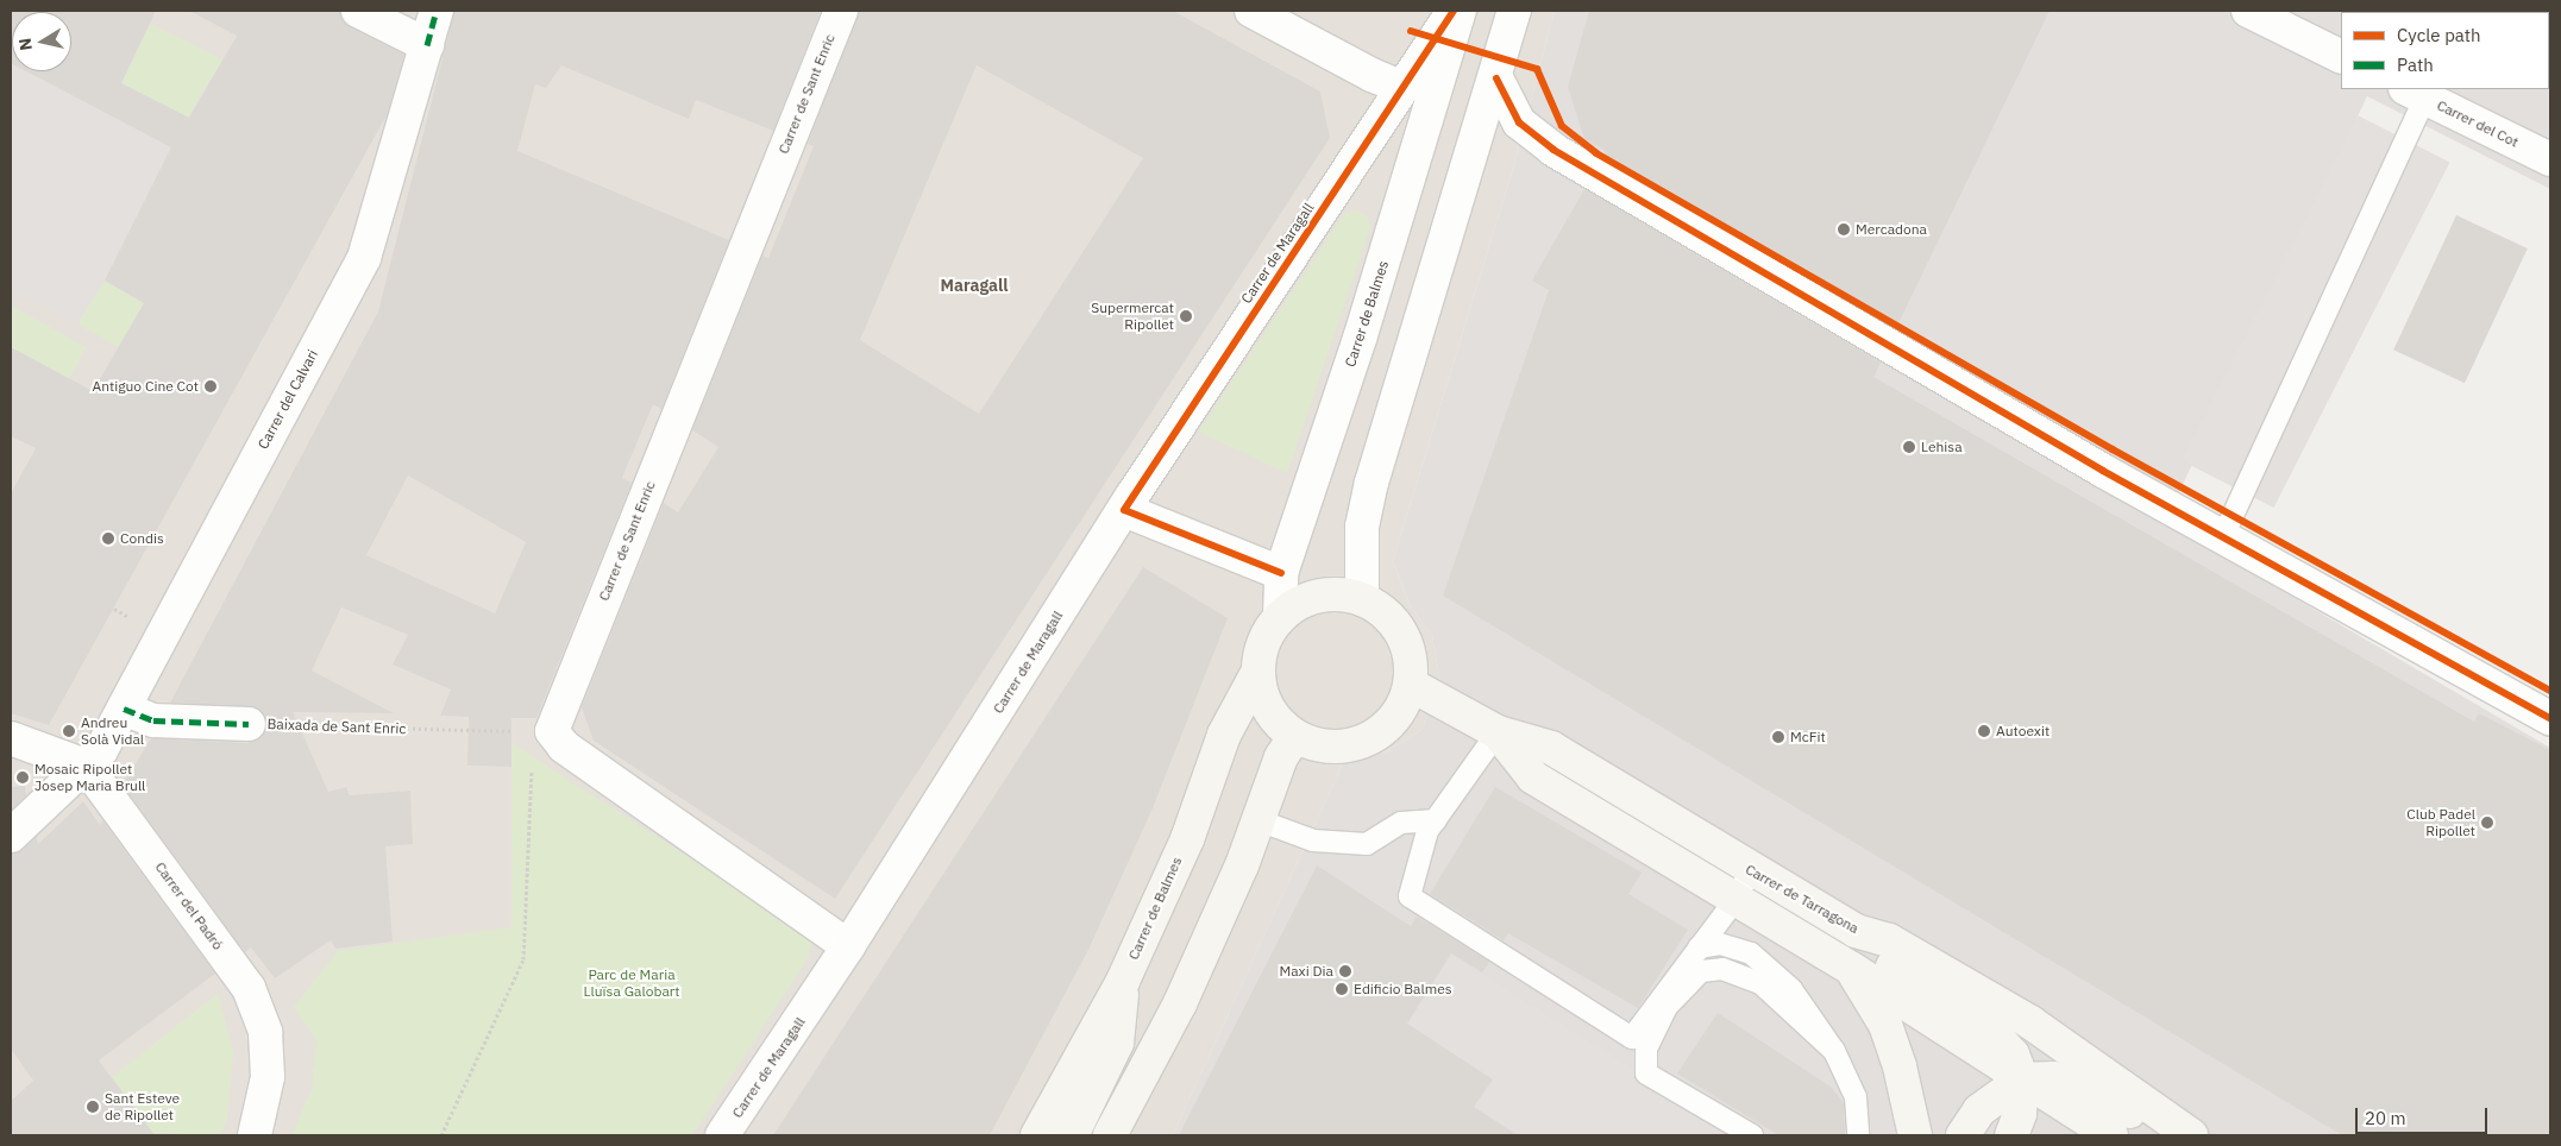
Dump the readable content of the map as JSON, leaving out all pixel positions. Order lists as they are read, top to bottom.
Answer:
{
  "streets": {
    "main road": ["Carrer de Balmes", "Carrer de Tarragona"],
    "street": [
      "Carrer de Sant Enric",
      "Carrer del Cot",
      "Carrer de Maragall",
      "Carrer del Calvari",
      "Baixada de Sant Enric",
      "Carrer del Padró"
    ]
  },
  "crossings": [
    ["Carrer de Sant Enric", "Baixada de Sant Enric"],
    ["Carrer de Balmes", "Carrer de Tarragona"],
    ["Carrer del Calvari", "Baixada de Sant Enric"],
    ["Carrer del Calvari", "Carrer del Padró"]
  ],
  "districts": ["Maragall"],
  "parks": ["Parc de Maria Lluïsa Galobart"],
  "places": [
    "Mercadona",
    "Supermercat Ripollet",
    "Antiguo Cine Cot",
    "Lehisa",
    "Condis",
    "Andreu Solà Vidal",
    "Autoexit",
    "McFit",
    "Mosaic Ripollet Josep Maria Brull",
    "Club Padel Ripollet",
    "Maxi Dia",
    "Edificio Balmes",
    "Sant Esteve de Ripollet"
  ],
  "legend": ["Cycle path", "Path"],
  "scale_bar": "20 m",
  "north": "left"
}
